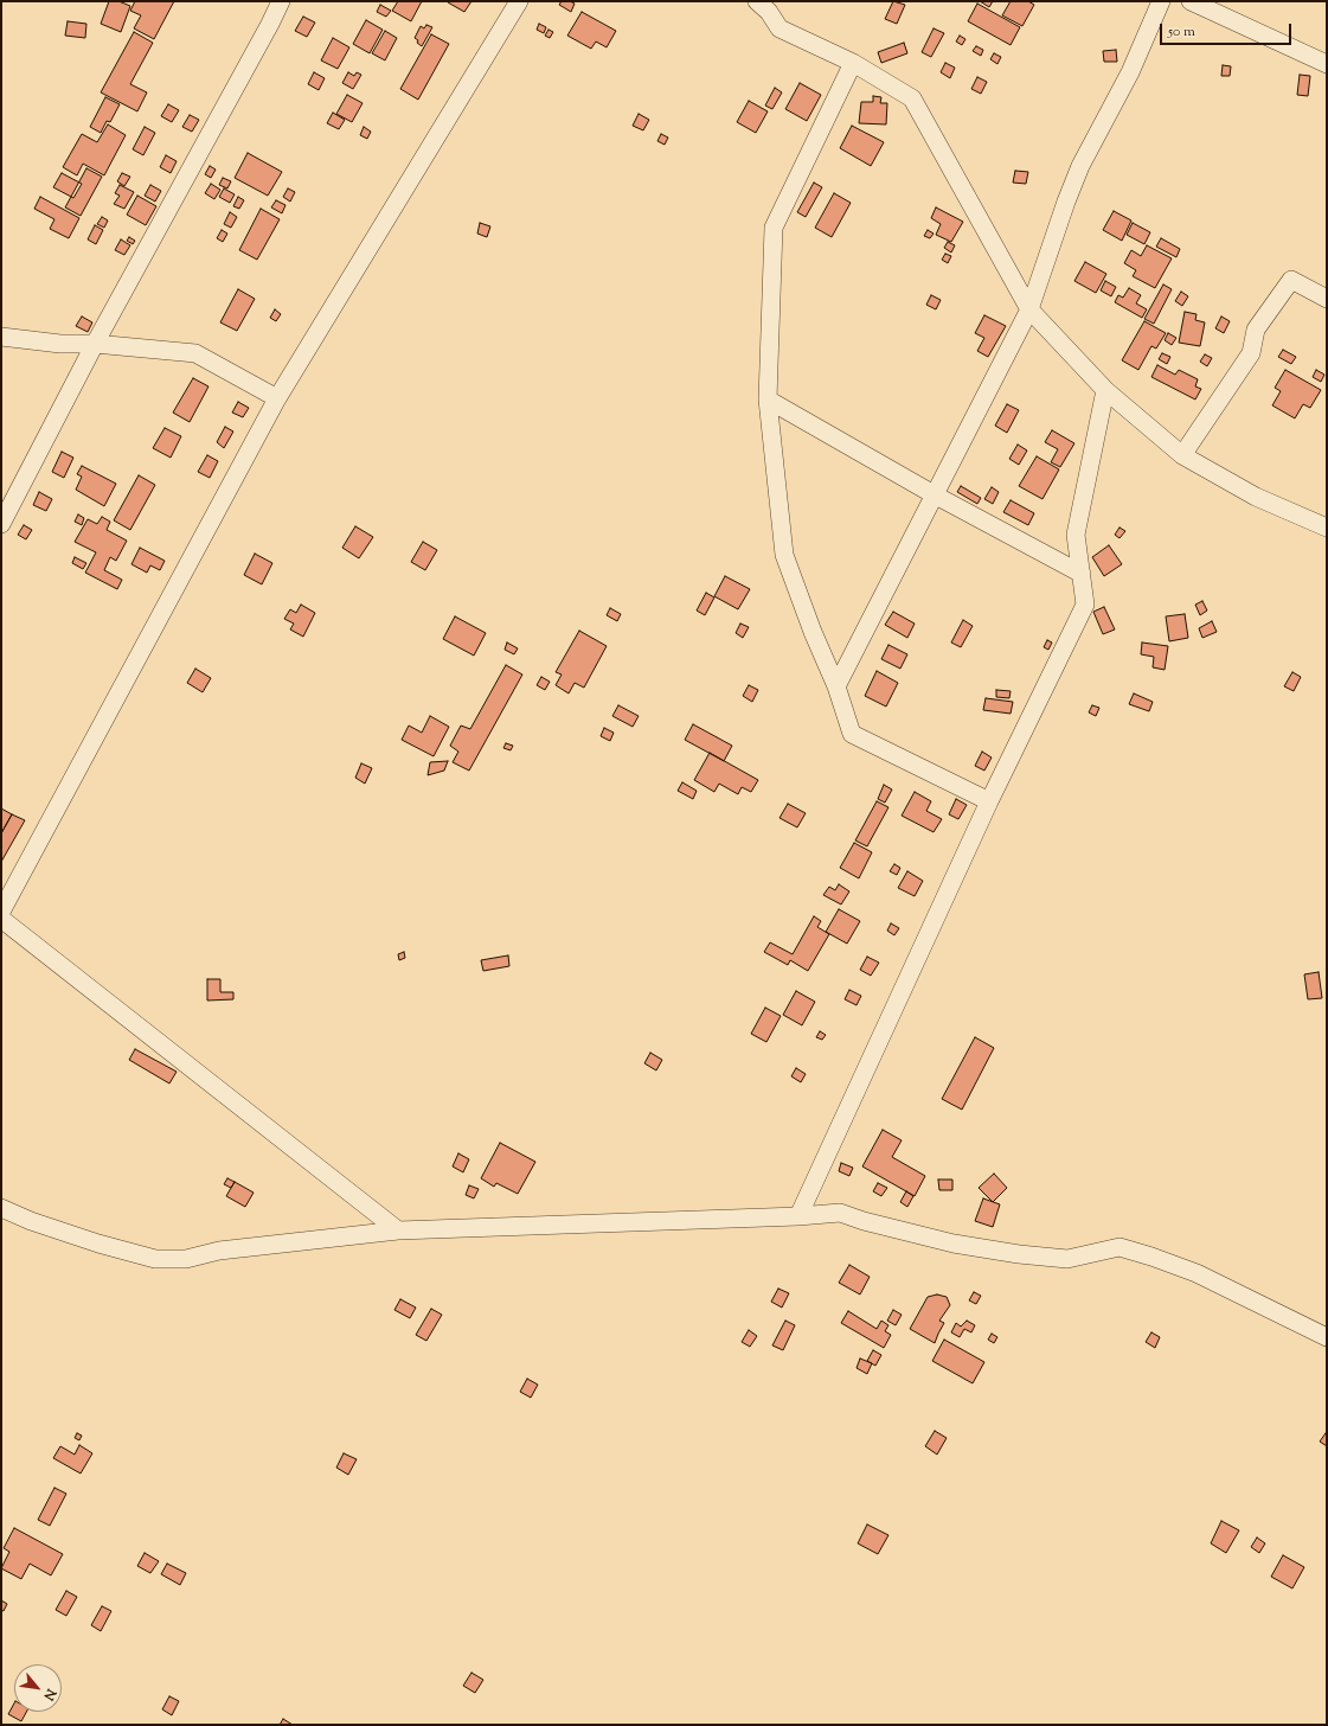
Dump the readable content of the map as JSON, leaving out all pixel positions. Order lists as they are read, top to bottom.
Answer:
{
  "scale_bar": "50 m",
  "north": "bottom right"
}
